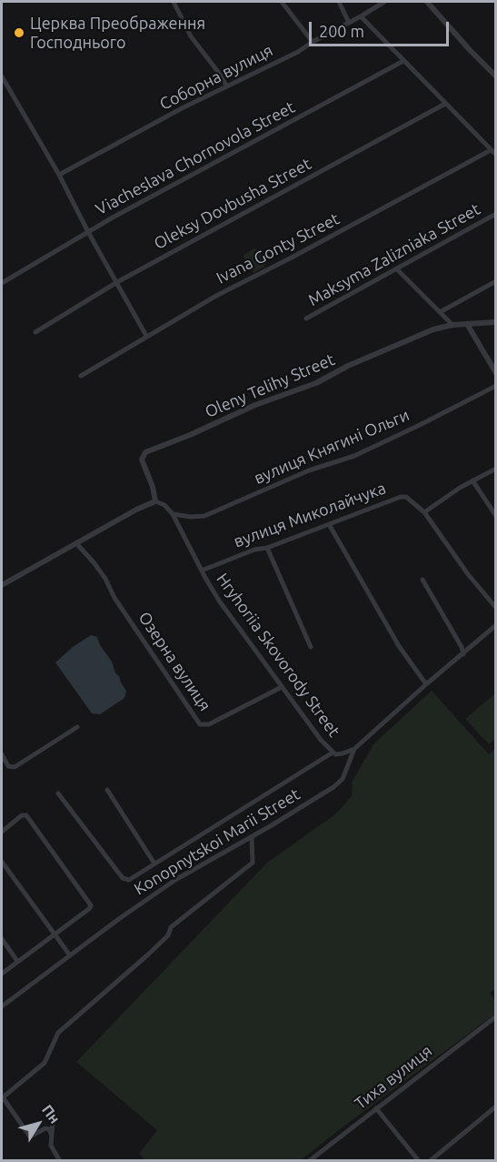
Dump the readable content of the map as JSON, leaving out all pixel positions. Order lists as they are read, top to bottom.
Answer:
{
  "streets": {
    "street": [
      "Соборна вулиця",
      "Viacheslava Chornovola Street",
      "Oleksy Dovbusha Street",
      "Ivana Gonty Street",
      "Maksyma Zalizniaka Street",
      "Oleny Telihy Street",
      "вулиця Княгині Ольги",
      "вулиця Миколайчука",
      "Hryhoriia Skovorody Street",
      "Озерна вулиця",
      "Konopnytskoi Marii Street",
      "Тиха вулиця"
    ]
  },
  "crossings": [
    ["Oleny Telihy Street", "Hryhoriia Skovorody Street"],
    ["вулиця Княгині Ольги", "Hryhoriia Skovorody Street"],
    ["вулиця Миколайчука", "Hryhoriia Skovorody Street"],
    ["Hryhoriia Skovorody Street", "Озерна вулиця"],
    ["Hryhoriia Skovorody Street", "Konopnytskoi Marii Street"]
  ],
  "places": ["Церква Преображення Господнього"],
  "scale_bar": "200 m",
  "north": "top right"
}
